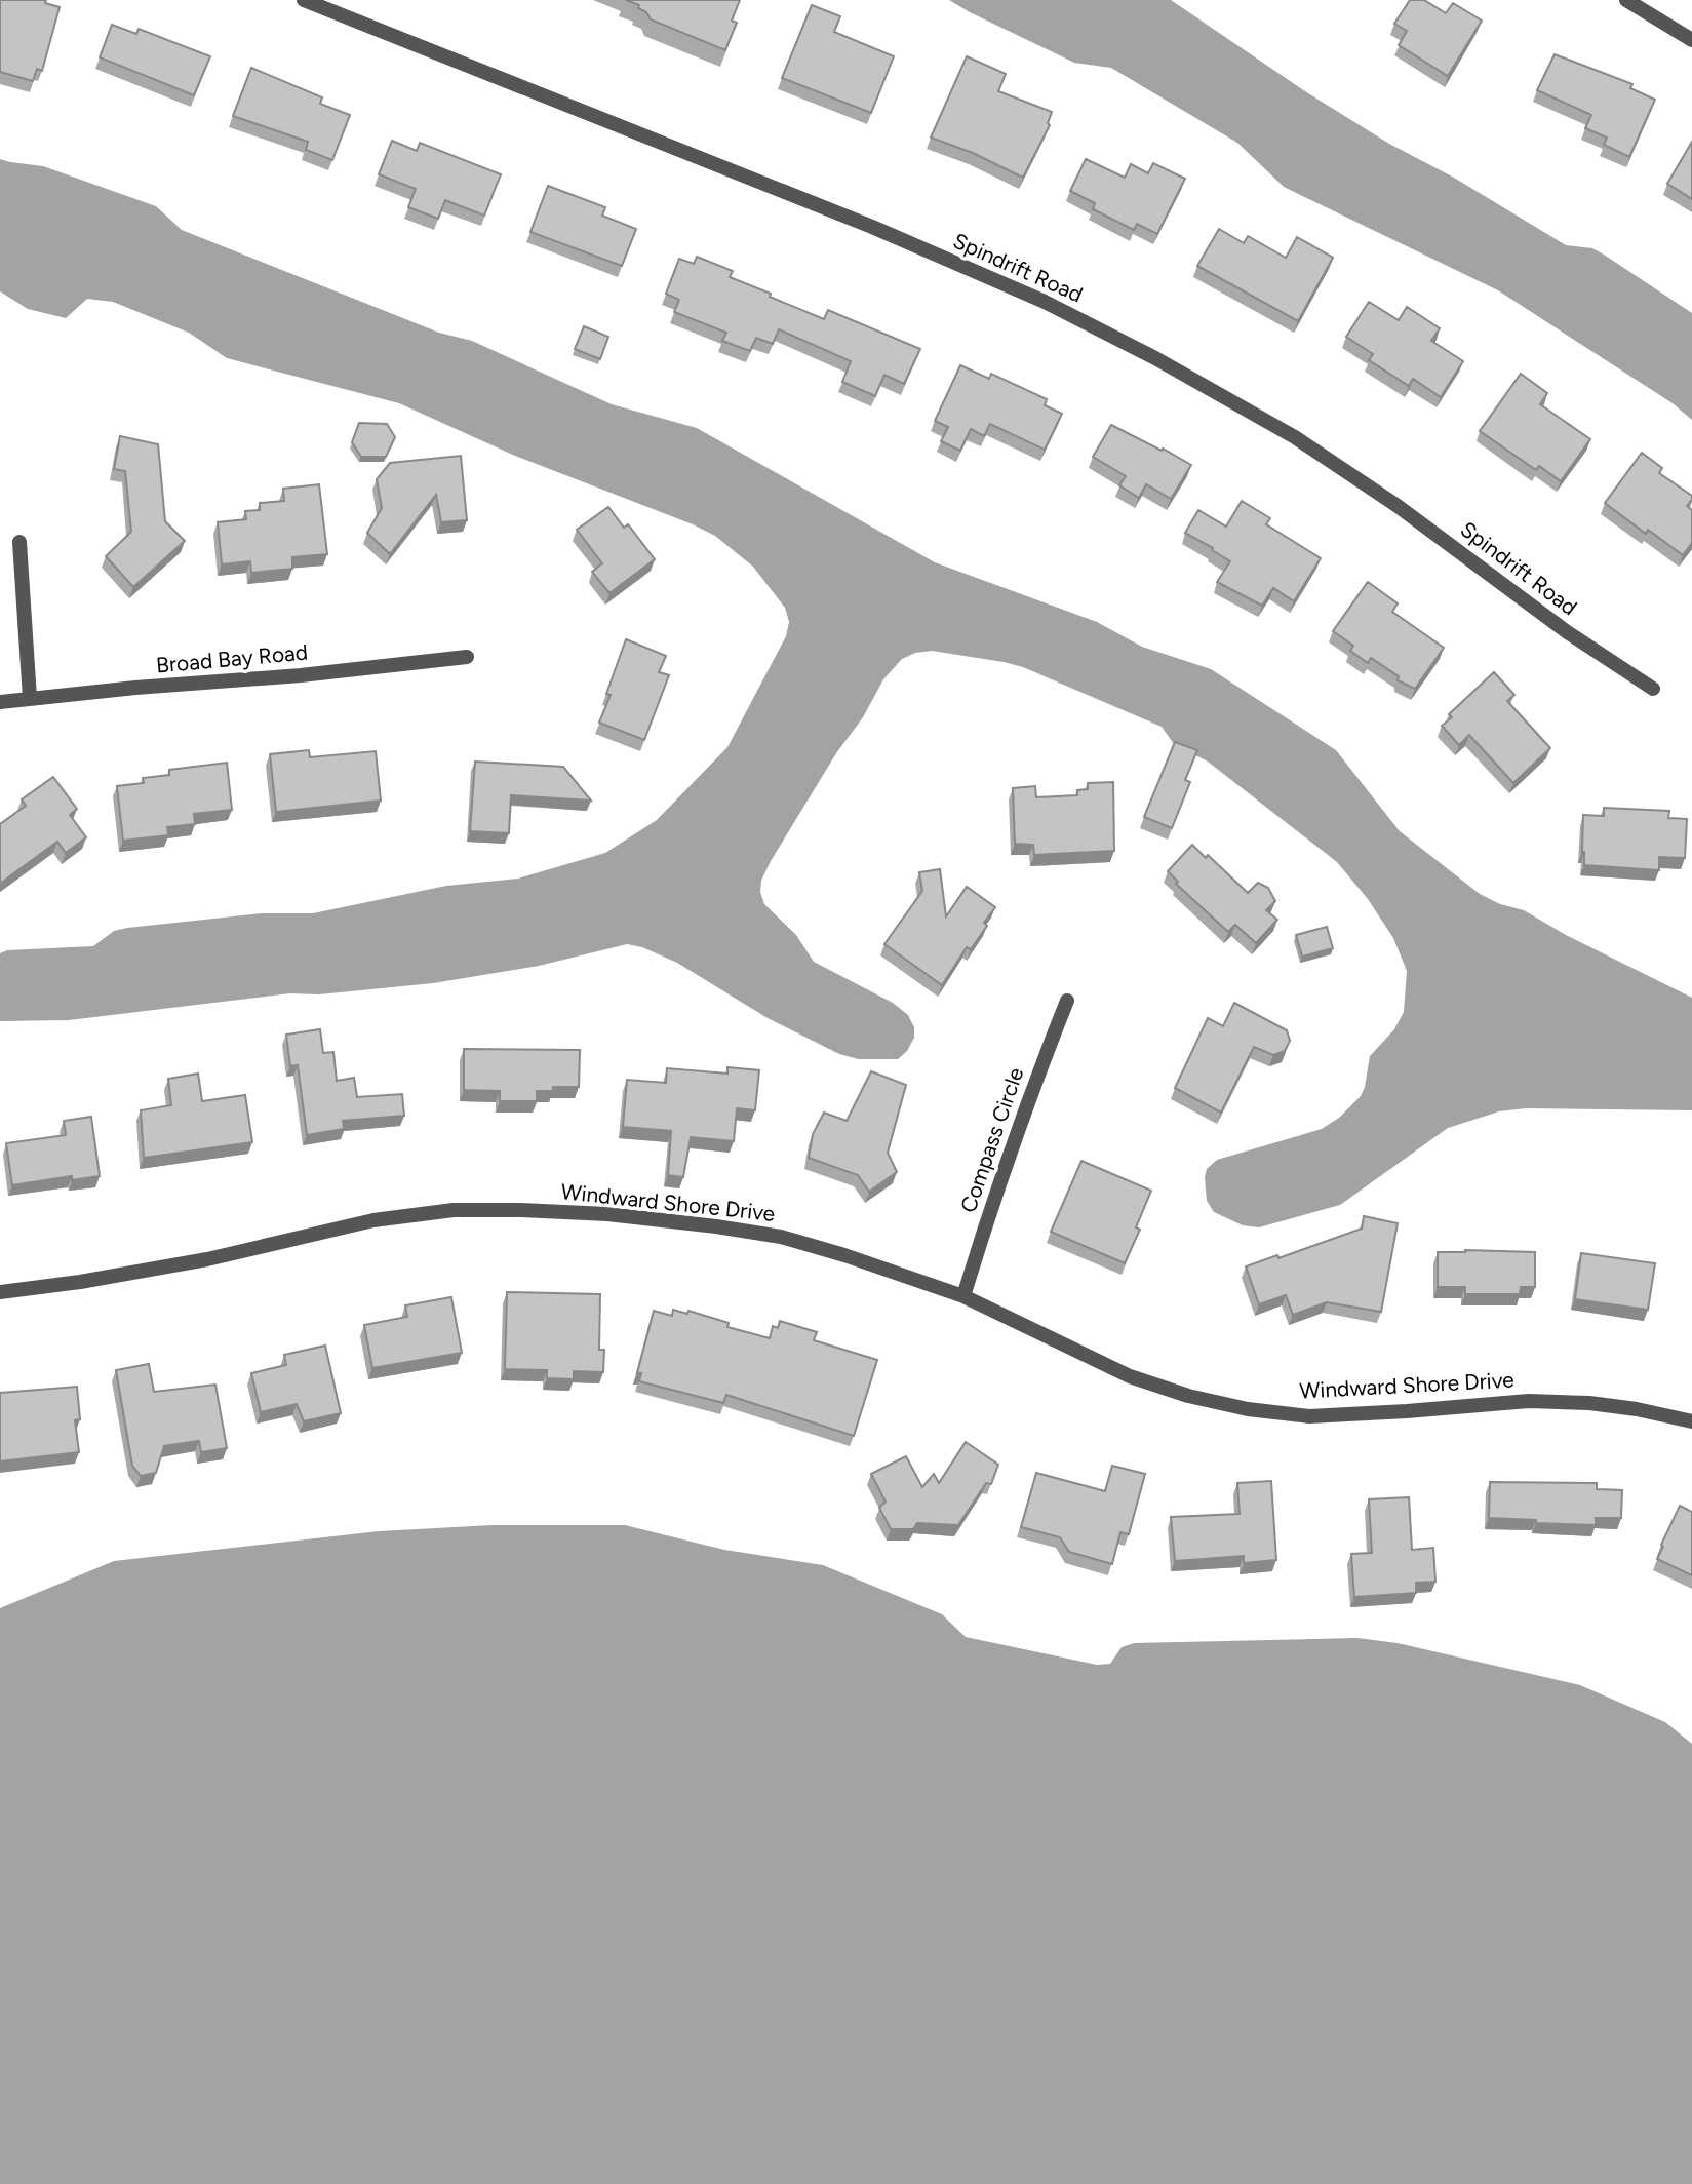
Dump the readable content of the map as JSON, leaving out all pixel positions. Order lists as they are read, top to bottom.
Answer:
{
  "streets": {
    "street": [
      "Spindrift Road",
      "Broad Bay Road",
      "Compass Circle",
      "Windward Shore Drive"
    ]
  },
  "crossings": [
    ["Compass Circle", "Windward Shore Drive"]
  ]
}
